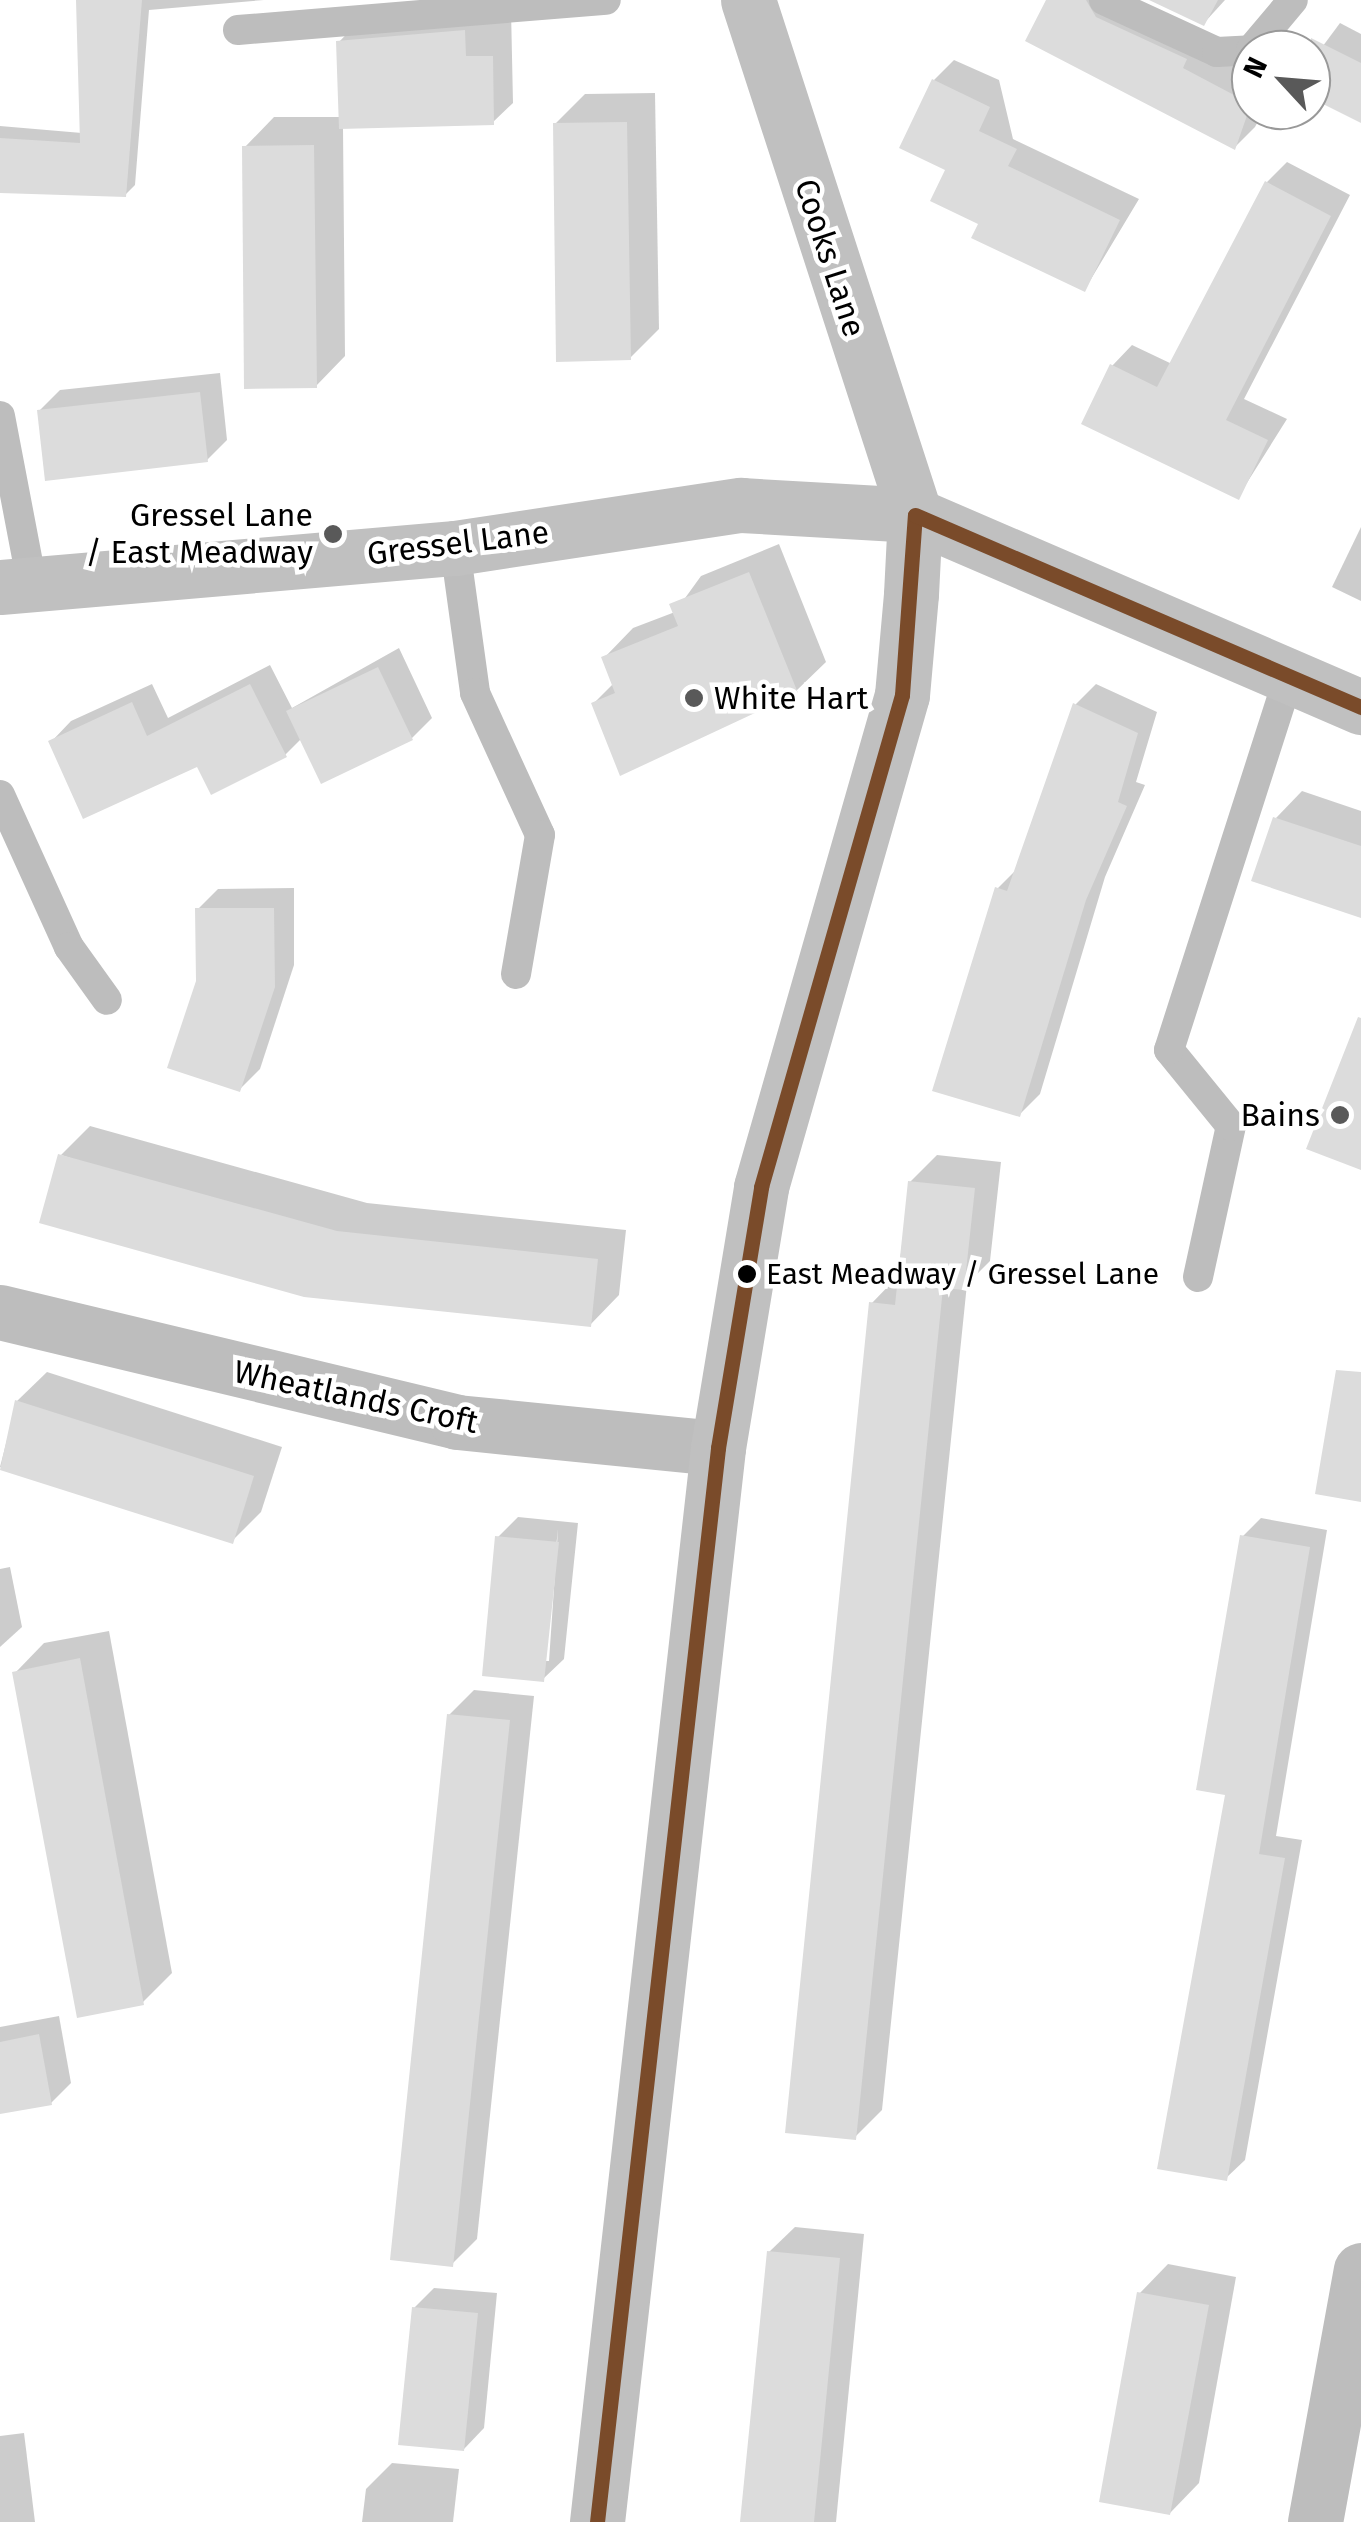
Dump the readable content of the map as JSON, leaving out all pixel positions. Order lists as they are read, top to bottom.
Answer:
{
  "streets": {
    "street": ["Cooks Lane", "Gressel Lane", "Wheatlands Croft"]
  },
  "crossings": [
    ["Cooks Lane", "Gressel Lane"]
  ],
  "places": [
    "Gressel Lane / East Meadway",
    "White Hart",
    "Bains",
    "East Meadway / Gressel Lane"
  ],
  "north": "top left"
}
